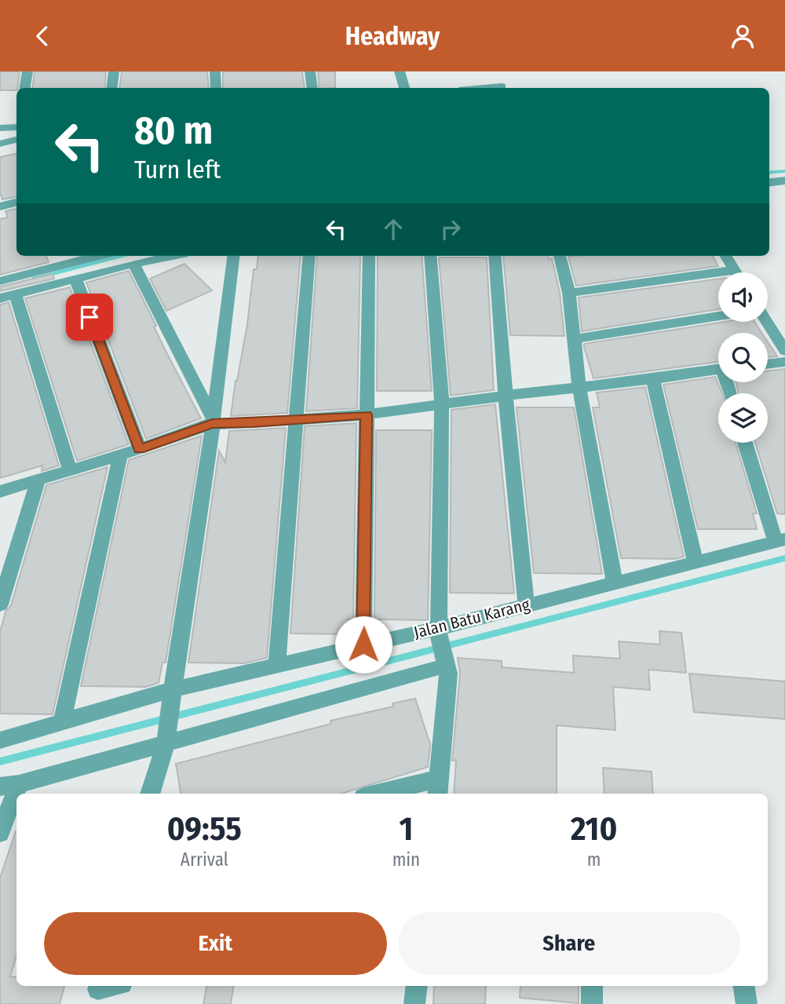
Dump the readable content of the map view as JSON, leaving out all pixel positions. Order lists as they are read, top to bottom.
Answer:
{
  "streets": {
    "street": ["Jalan Batu Karang"]
  },
  "page": {
    "header": "Headway",
    "turn": ["80 m", "Turn left"],
    "eta": [
      "09:55",
      "Arrival",
      "1",
      "min",
      "210",
      "m"
    ],
    "buttons": ["Exit", "Share"]
  }
}
